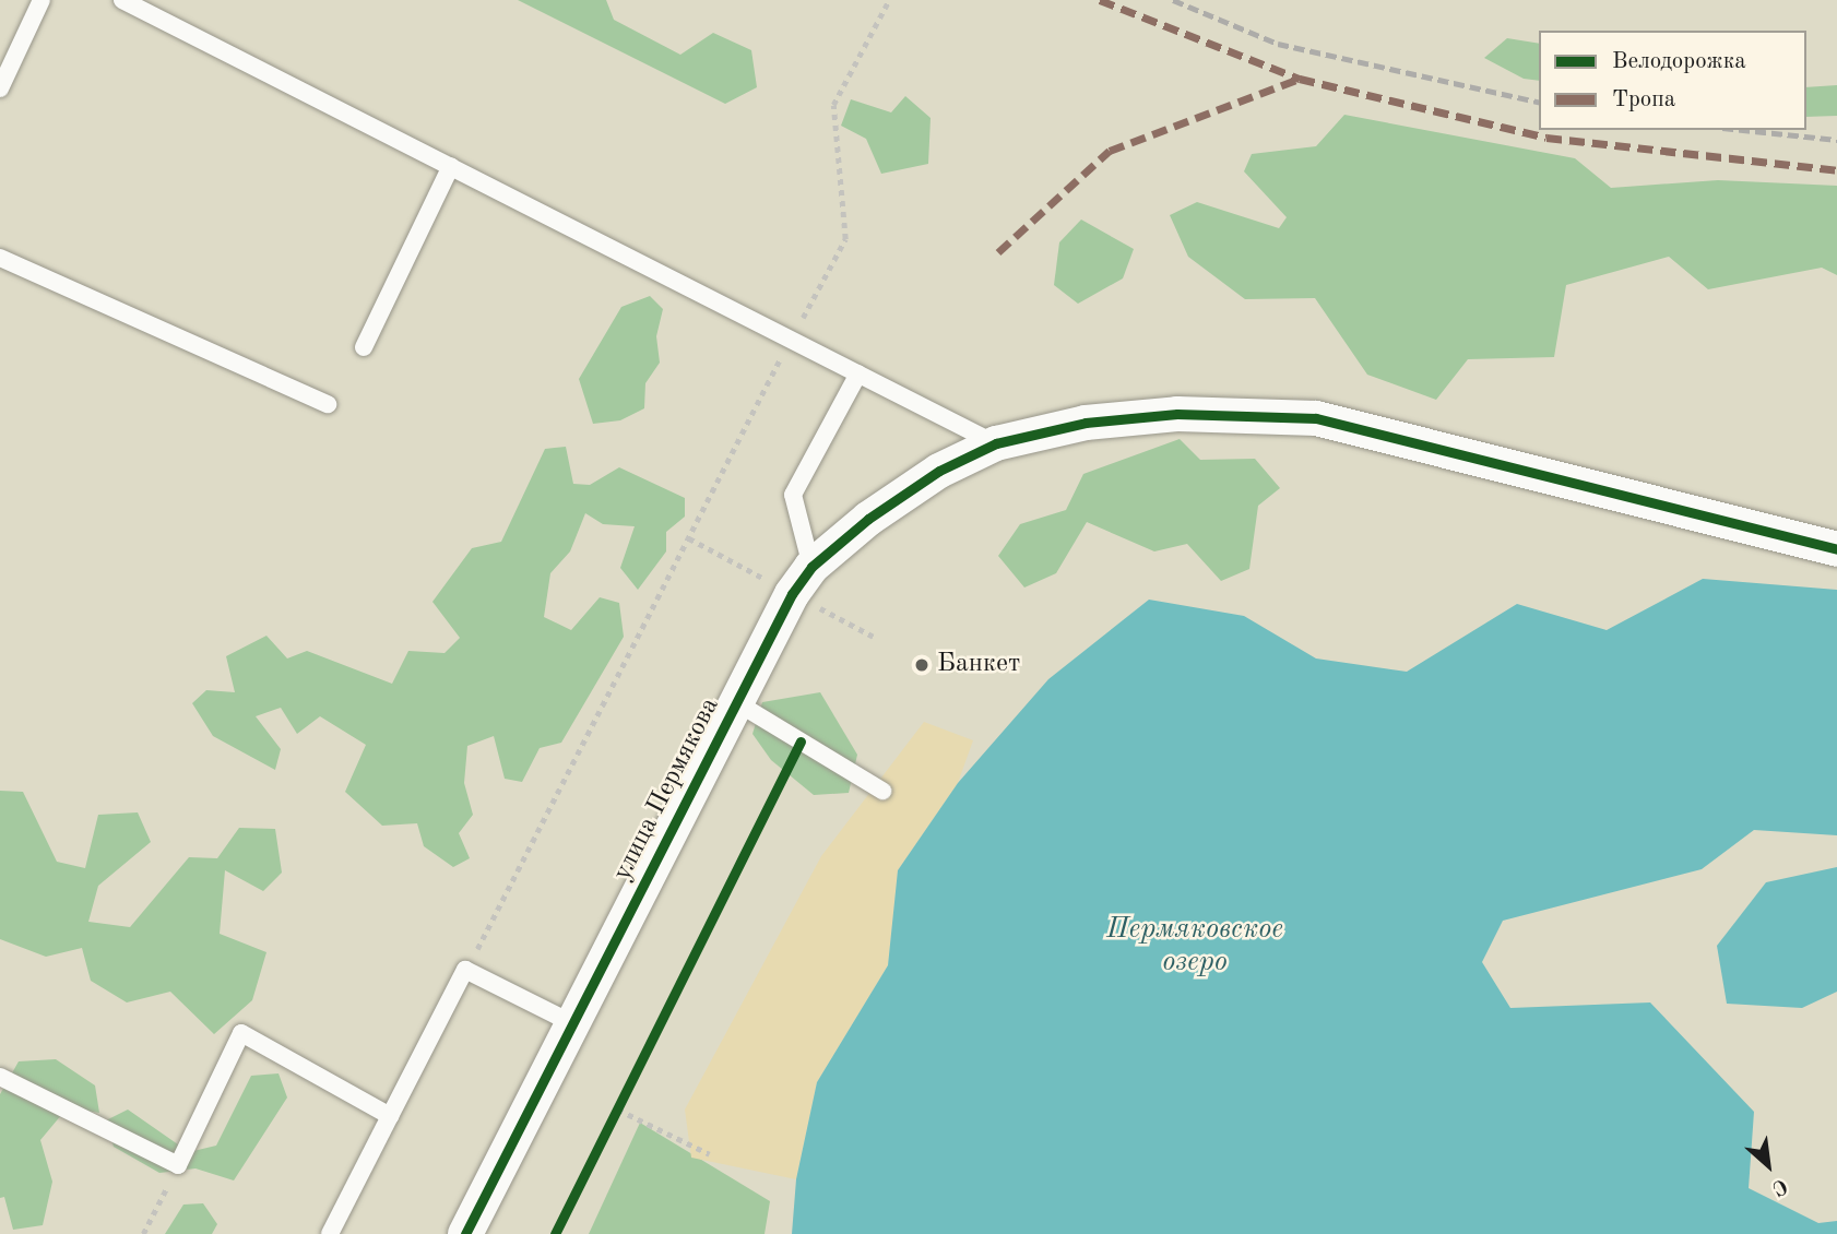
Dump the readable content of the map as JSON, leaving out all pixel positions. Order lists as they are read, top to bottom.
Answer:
{
  "streets": {
    "street": ["улица Пермякова"]
  },
  "water": ["Пермяковское озеро"],
  "places": ["Банкет"],
  "legend": ["Велодорожка", "Тропа"],
  "north": "bottom right"
}
